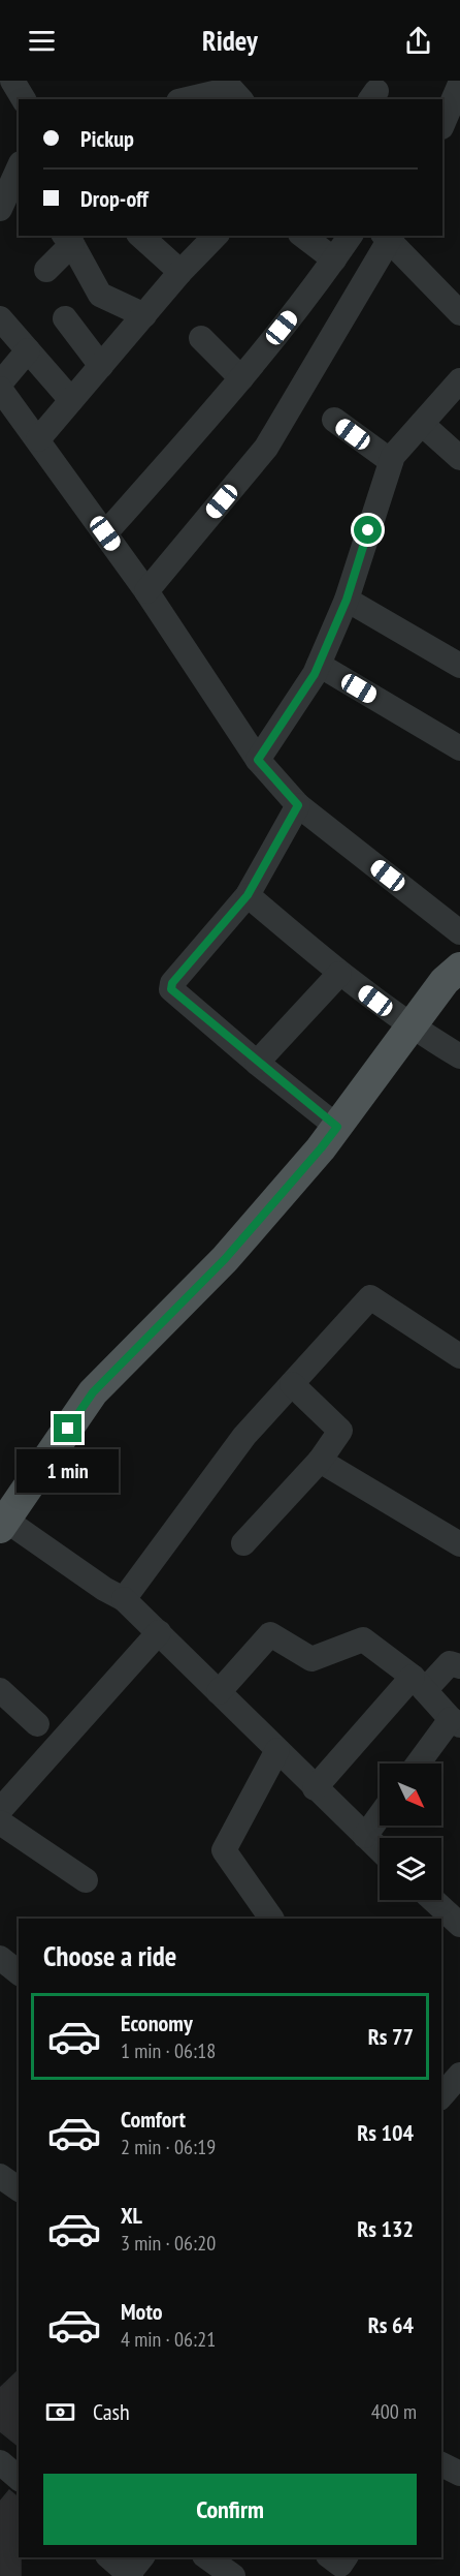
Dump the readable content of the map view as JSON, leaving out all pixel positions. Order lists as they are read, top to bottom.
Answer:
{
  "north": "bottom right",
  "page": {
    "header": "Ridey",
    "banner": ["Pickup", "Drop-off"],
    "bubble": "1 min",
    "heading": "Choose a ride",
    "list": [
      {
        "name": "Economy",
        "note": "1 min · 06:18",
        "value": "Rs 77"
      },
      {
        "name": "Comfort",
        "note": "2 min · 06:19",
        "value": "Rs 104"
      },
      {
        "name": "XL",
        "note": "3 min · 06:20",
        "value": "Rs 132"
      },
      {
        "name": "Moto",
        "note": "4 min · 06:21",
        "value": "Rs 64"
      }
    ],
    "pay": ["Cash", "400 m"],
    "buttons": "Confirm"
  }
}
